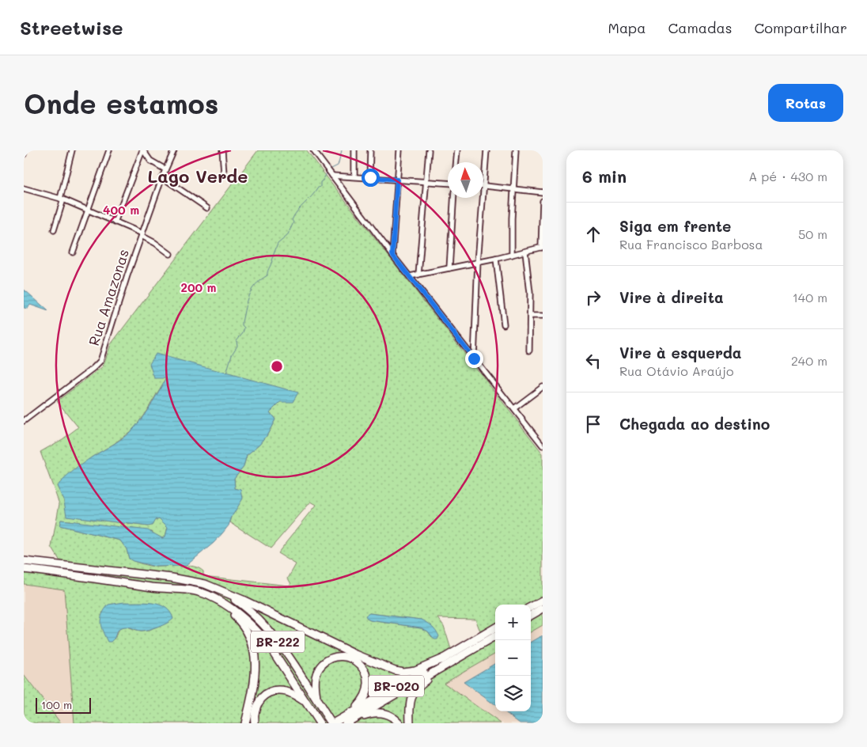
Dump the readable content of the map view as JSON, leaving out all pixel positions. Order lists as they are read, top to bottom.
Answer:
{
  "streets": {
    "highway": ["BR-222", "BR-020"],
    "street": ["Rua Amazonas"]
  },
  "crossings": [
    ["BR-222", "BR-020"]
  ],
  "districts": ["Lago Verde"],
  "scale_bar": "100 m",
  "north": "top",
  "page": {
    "header": "Streetwise",
    "nav": ["Mapa", "Camadas", "Compartilhar"],
    "buttons": "Rotas",
    "title": "Onde estamos",
    "heading": ["6 min", "A pé · 430 m"],
    "list": [
      ["Siga em frente", "Rua Francisco Barbosa", "50 m"],
      ["Vire à direita", "140 m"],
      ["Vire à esquerda", "Rua Otávio Araújo", "240 m"],
      "Chegada ao destino"
    ],
    "map_buttons": ["+", "−"],
    "scale": "100 m"
  },
  "rings": ["400 m", "200 m"]
}
